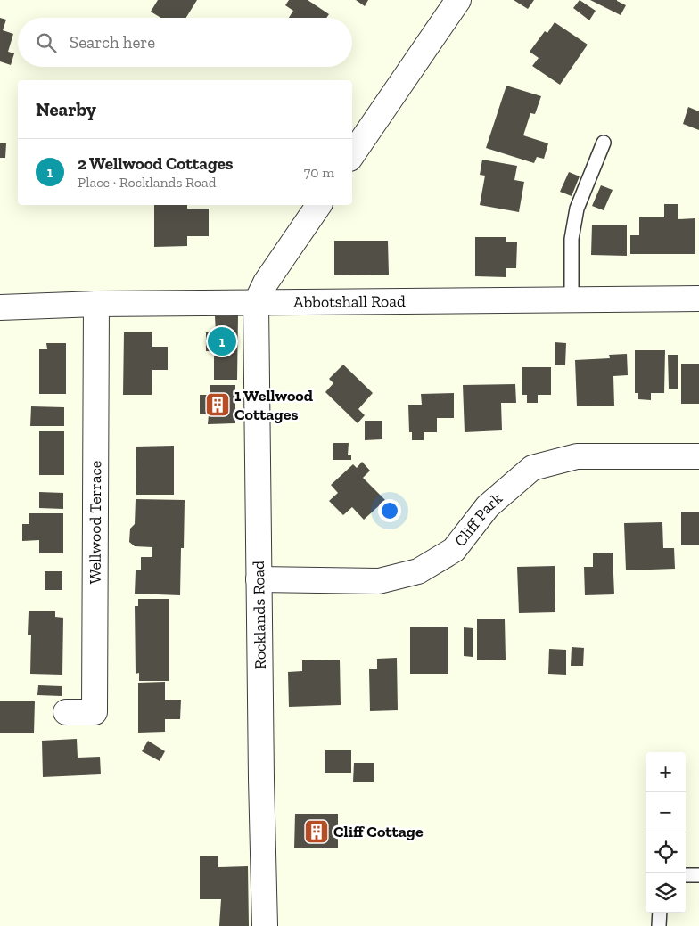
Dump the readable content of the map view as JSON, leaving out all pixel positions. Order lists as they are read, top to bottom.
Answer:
{
  "streets": {
    "street": [
      "Abbotshall Road",
      "Cliff Park",
      "Wellwood Terrace",
      "Rocklands Road"
    ]
  },
  "crossings": [
    ["Abbotshall Road", "Wellwood Terrace"],
    ["Abbotshall Road", "Rocklands Road"],
    ["Cliff Park", "Rocklands Road"]
  ],
  "places": {
    "building": ["1 Wellwood Cottages", "Cliff Cottage"]
  },
  "page": {
    "search": "Search here",
    "heading": "Nearby",
    "list": [
      {
        "mark": "1",
        "name": "2 Wellwood Cottages",
        "note": "Place · Rocklands Road",
        "value": "70 m"
      }
    ],
    "pins": "1",
    "map_buttons": ["+", "−"]
  }
}
